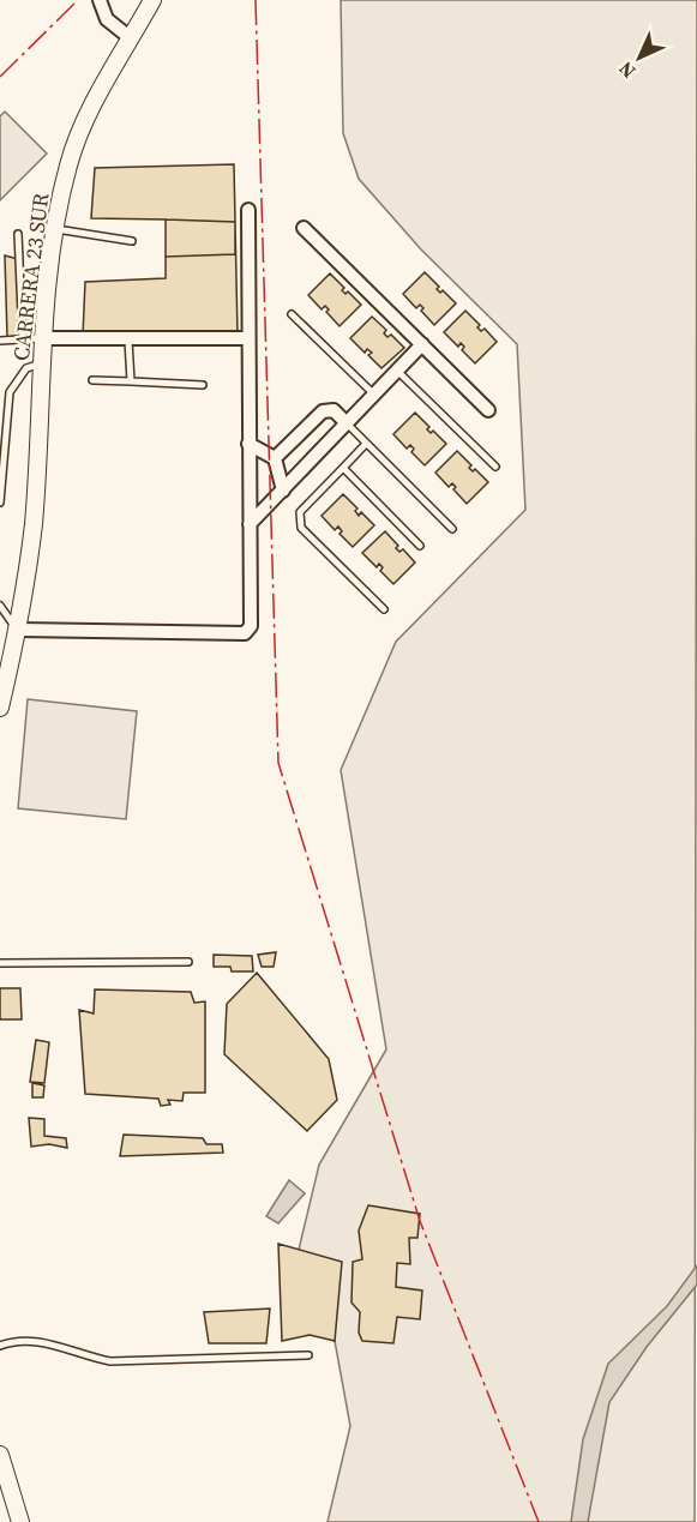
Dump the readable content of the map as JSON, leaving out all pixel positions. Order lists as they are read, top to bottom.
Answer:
{
  "streets": {
    "main road": ["CARRERA 23 SUR"]
  },
  "north": "bottom left"
}
